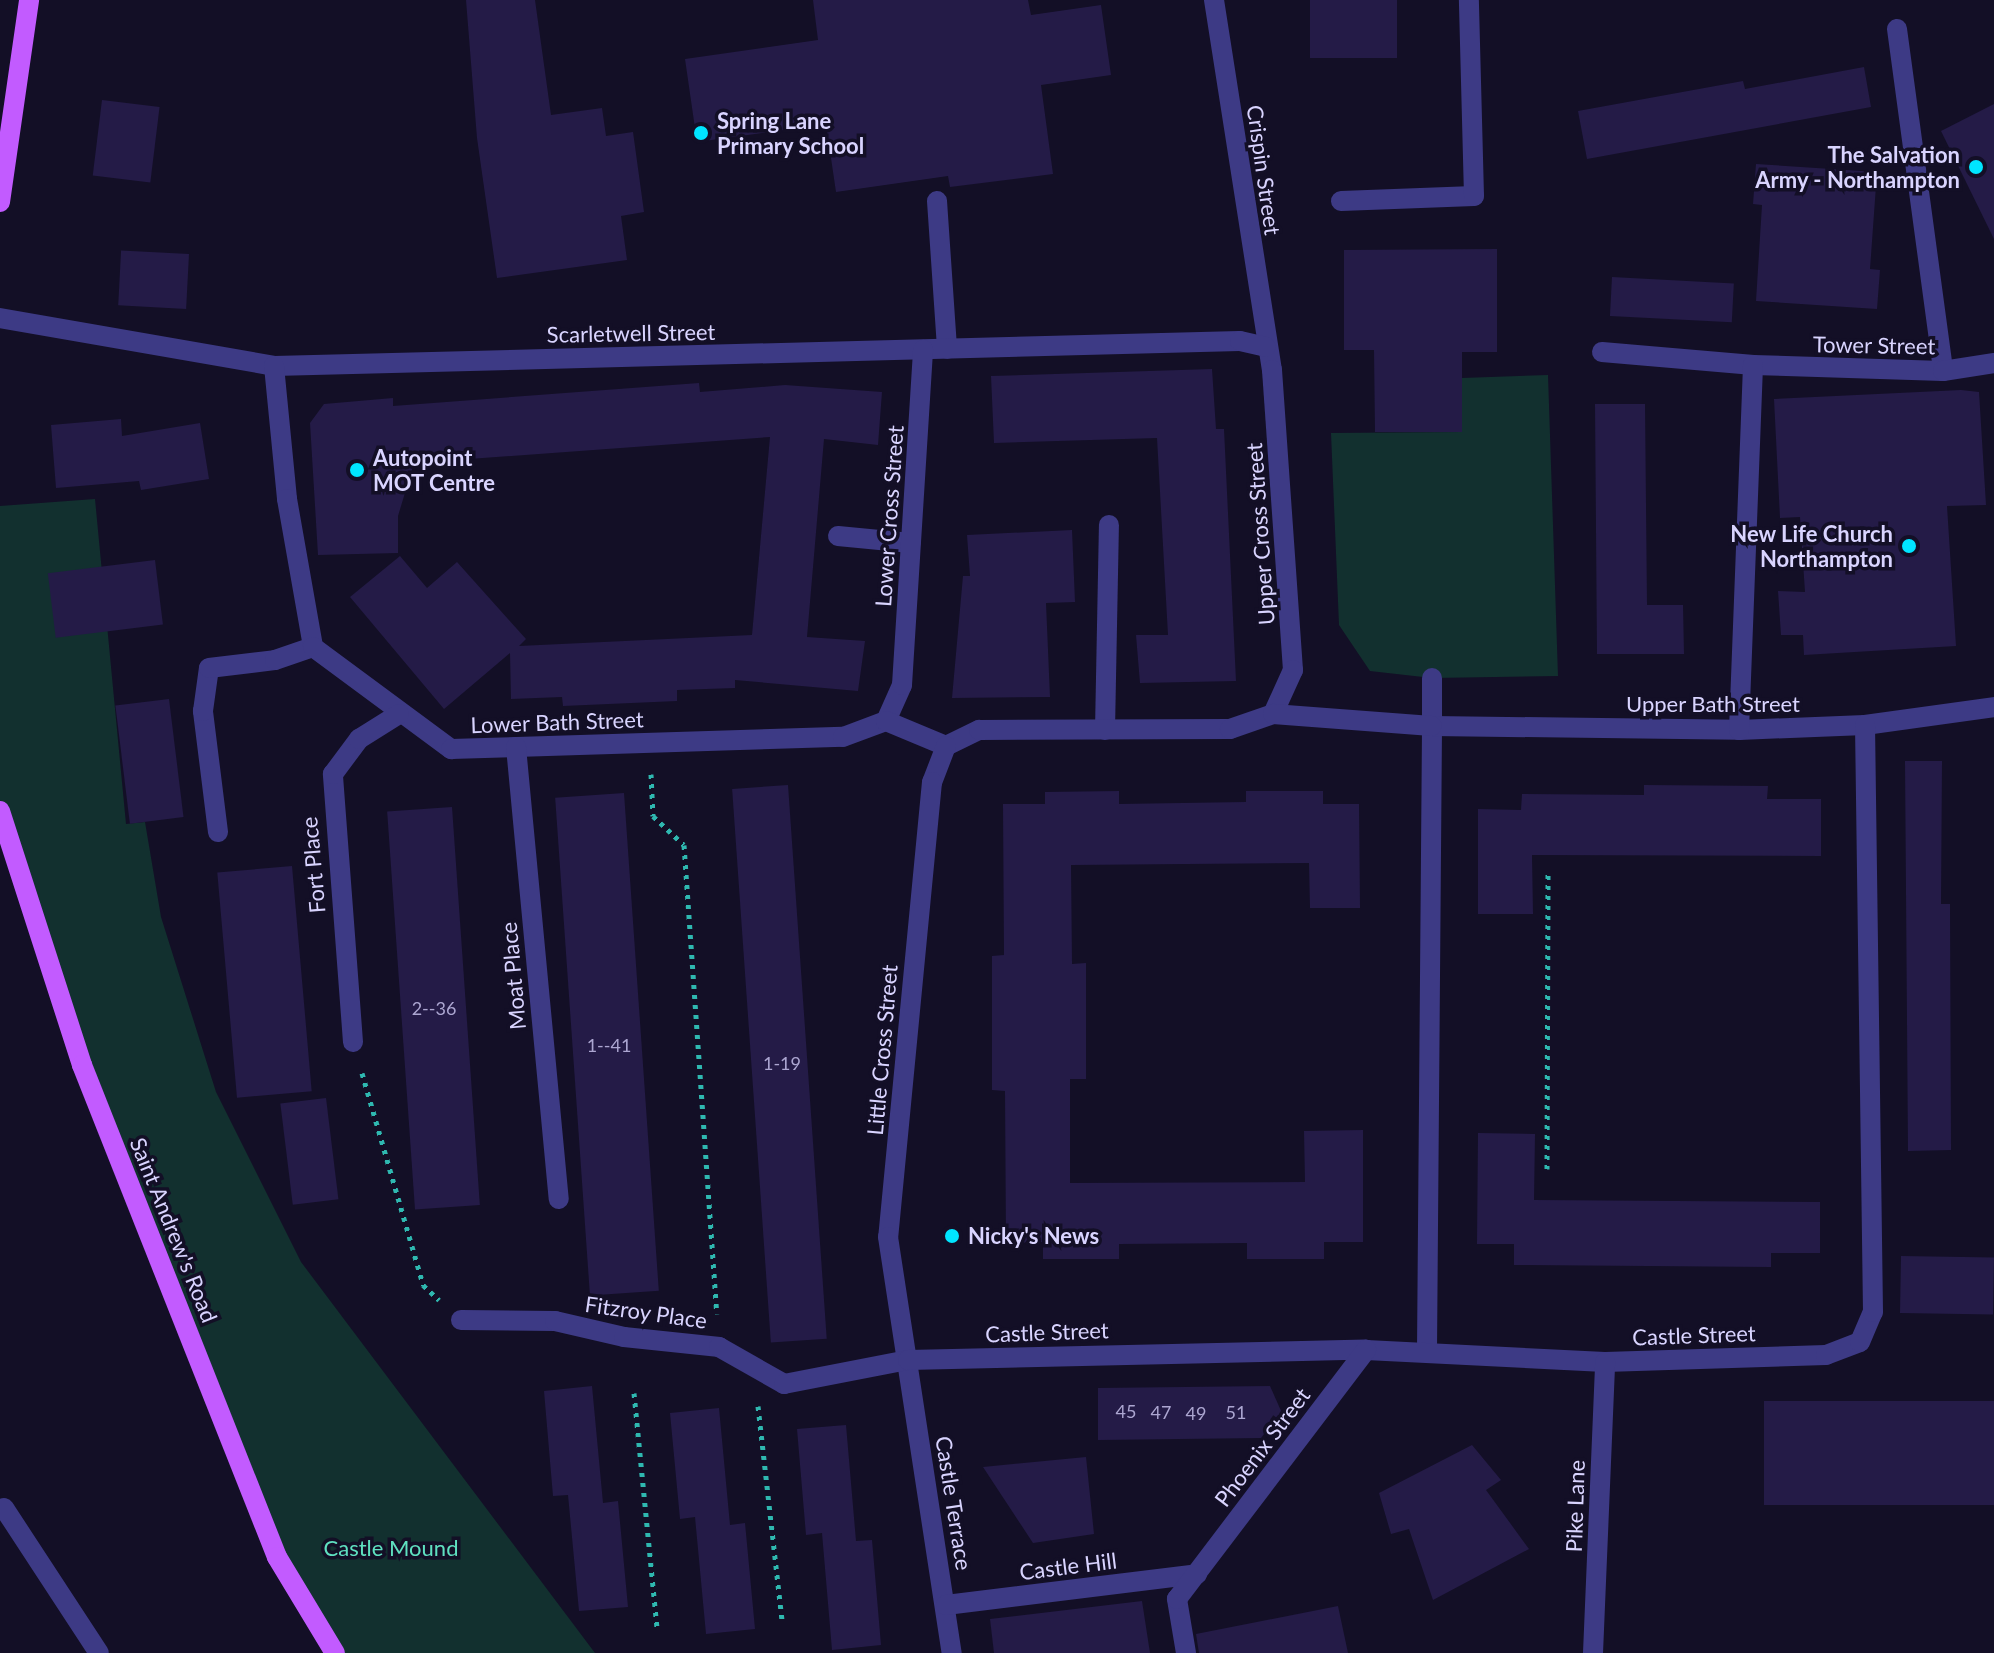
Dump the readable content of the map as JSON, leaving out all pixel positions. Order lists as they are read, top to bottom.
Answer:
{
  "streets": {
    "main road": ["Saint Andrew's Road"],
    "street": [
      "Crispin Street",
      "Scarletwell Street",
      "Tower Street",
      "Lower Cross Street",
      "Upper Cross Street",
      "Upper Bath Street",
      "Lower Bath Street",
      "Fort Place",
      "Moat Place",
      "Little Cross Street",
      "Fitzroy Place",
      "Castle Street",
      "Phoenix Street",
      "Castle Terrace",
      "Pike Lane",
      "Castle Hill"
    ]
  },
  "crossings": [
    ["Crispin Street", "Scarletwell Street"],
    ["Crispin Street", "Upper Cross Street"],
    ["Scarletwell Street", "Lower Cross Street"],
    ["Scarletwell Street", "Upper Cross Street"],
    ["Lower Cross Street", "Lower Bath Street"],
    ["Upper Cross Street", "Upper Bath Street"],
    ["Upper Bath Street", "Little Cross Street"],
    ["Upper Bath Street", "Castle Street"],
    ["Lower Bath Street", "Fort Place"],
    ["Lower Bath Street", "Moat Place"],
    ["Little Cross Street", "Fitzroy Place"],
    ["Little Cross Street", "Castle Street"],
    ["Little Cross Street", "Castle Terrace"],
    ["Fitzroy Place", "Castle Street"],
    ["Fitzroy Place", "Castle Terrace"],
    ["Castle Street", "Phoenix Street"],
    ["Castle Street", "Castle Terrace"],
    ["Castle Street", "Pike Lane"],
    ["Phoenix Street", "Castle Hill"],
    ["Castle Terrace", "Castle Hill"]
  ],
  "parks": ["Castle Mound"],
  "places": [
    "Spring Lane Primary School",
    "The Salvation Army - Northampton",
    "Autopoint MOT Centre",
    "New Life Church Northampton",
    "Nicky's News"
  ],
  "house_numbers": [
    "2--36",
    "1--41",
    "1-19",
    "45",
    "47",
    "51",
    "49"
  ]
}
